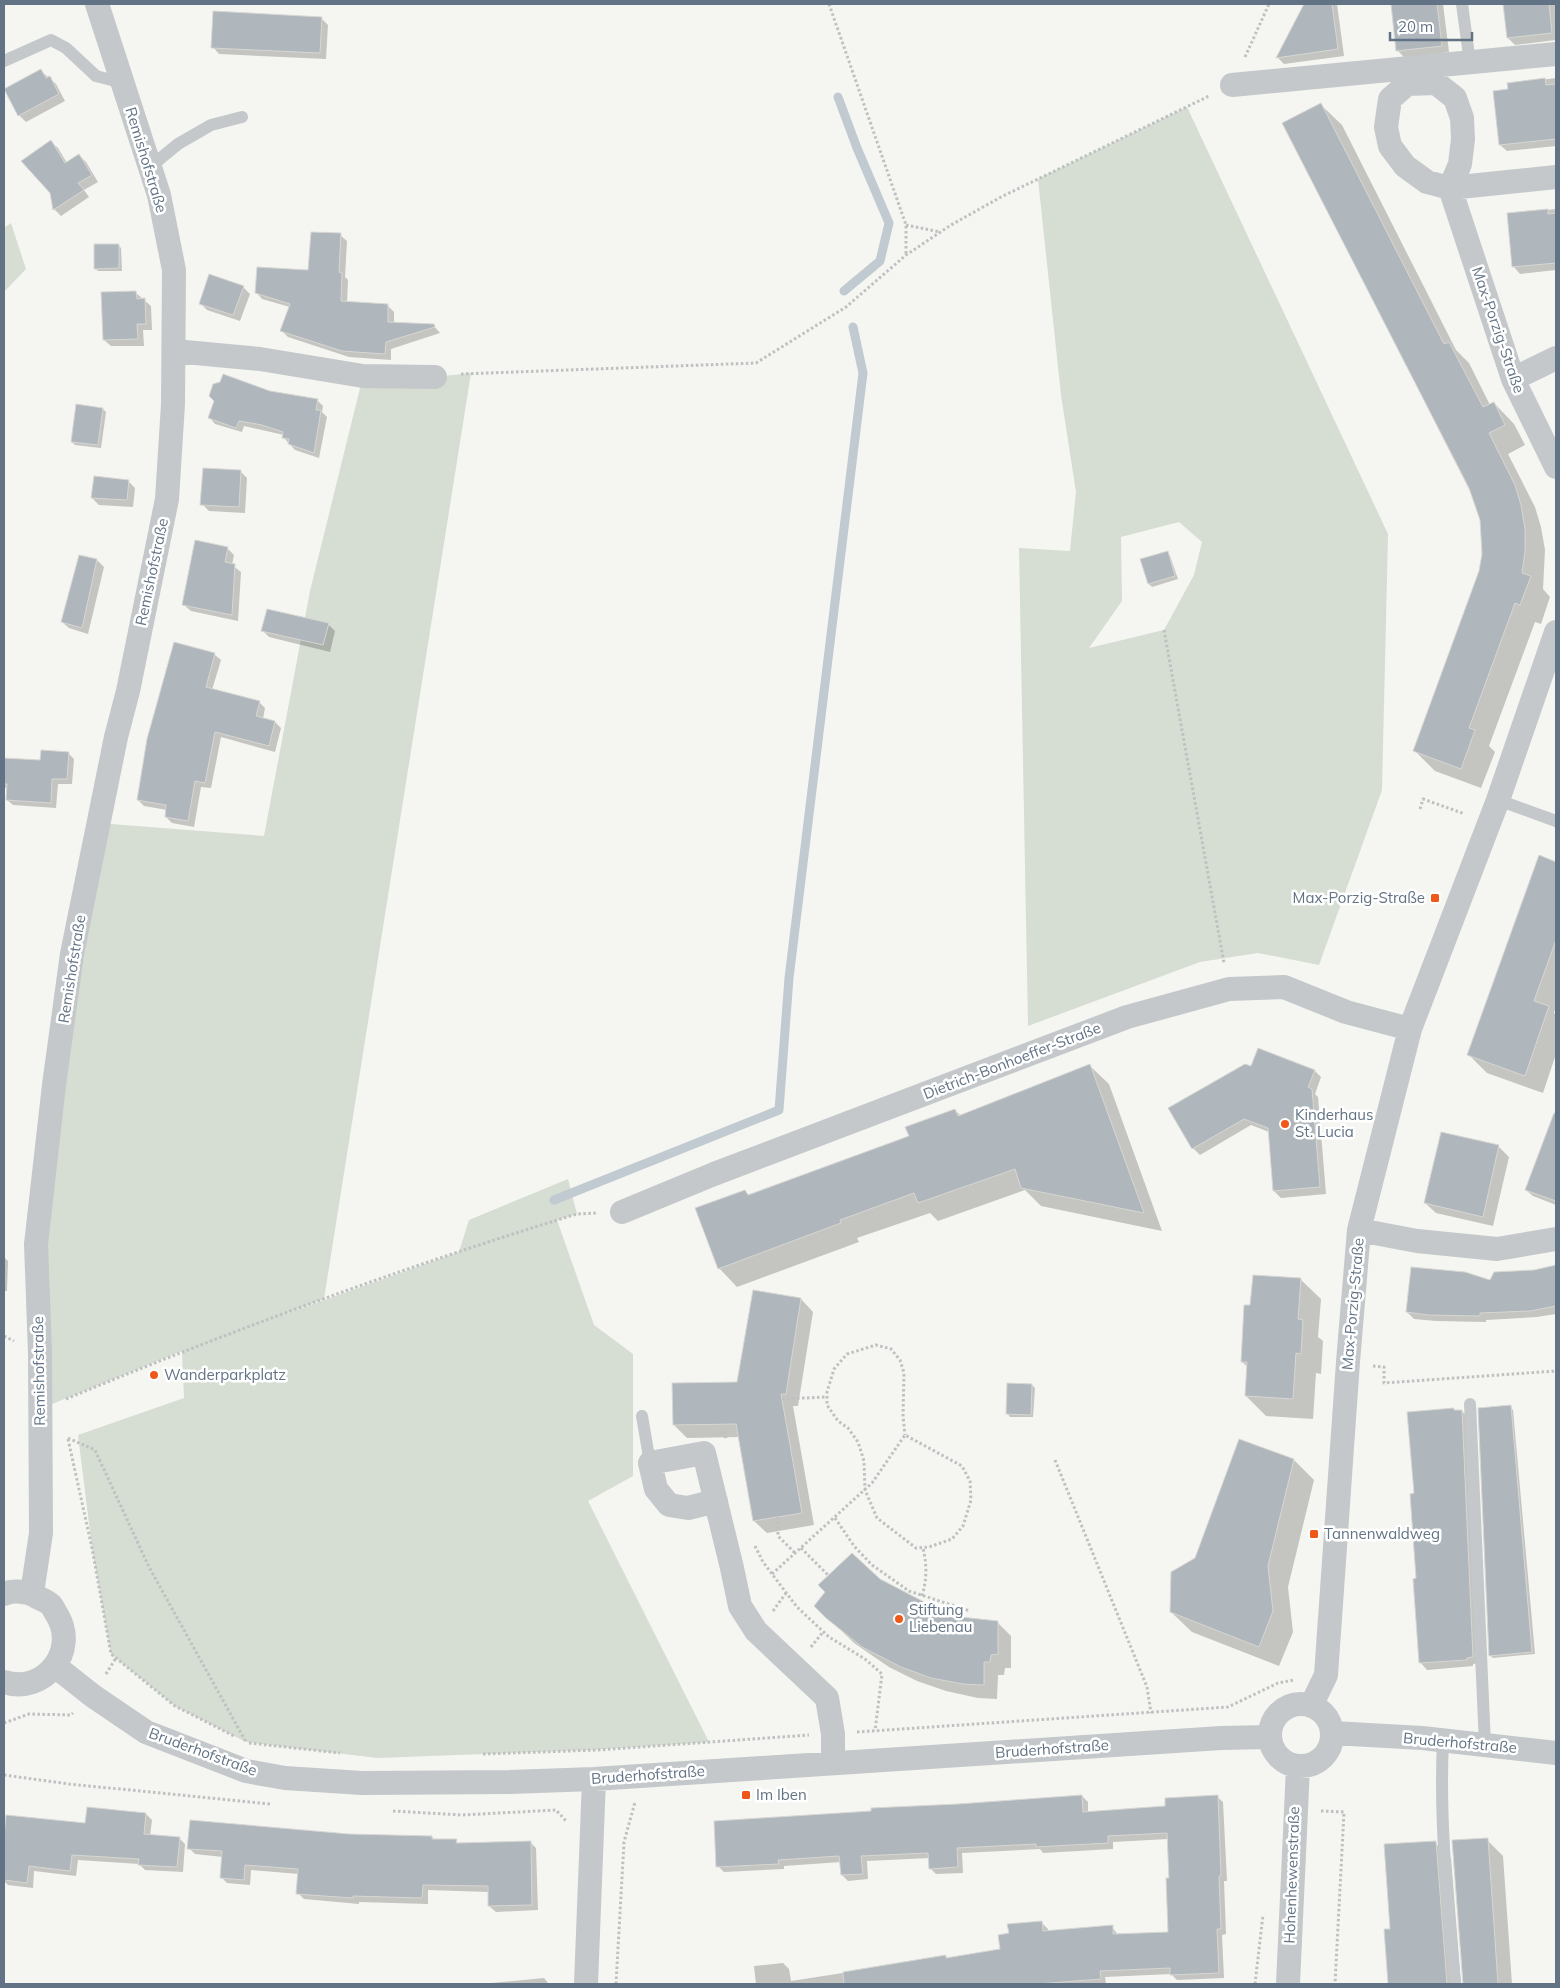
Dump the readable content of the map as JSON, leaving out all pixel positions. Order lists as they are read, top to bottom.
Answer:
{
  "streets": {
    "street": [
      "Remishofstraße",
      "Max-Porzig-Straße",
      "Dietrich-Bonhoeffer-Straße",
      "Bruderhofstraße",
      "Hohenhewenstraße"
    ]
  },
  "crossings": [
    ["Max-Porzig-Straße", "Dietrich-Bonhoeffer-Straße"],
    ["Max-Porzig-Straße", "Bruderhofstraße"],
    ["Max-Porzig-Straße", "Hohenhewenstraße"],
    ["Bruderhofstraße", "Hohenhewenstraße"]
  ],
  "places": {
    "transit": ["Max-Porzig-Straße", "Tannenwaldweg", "Im Iben"],
    "other": ["Kinderhaus St. Lucia", "Wanderparkplatz", "Stiftung Liebenau"]
  },
  "scale_bar": "20 m"
}
